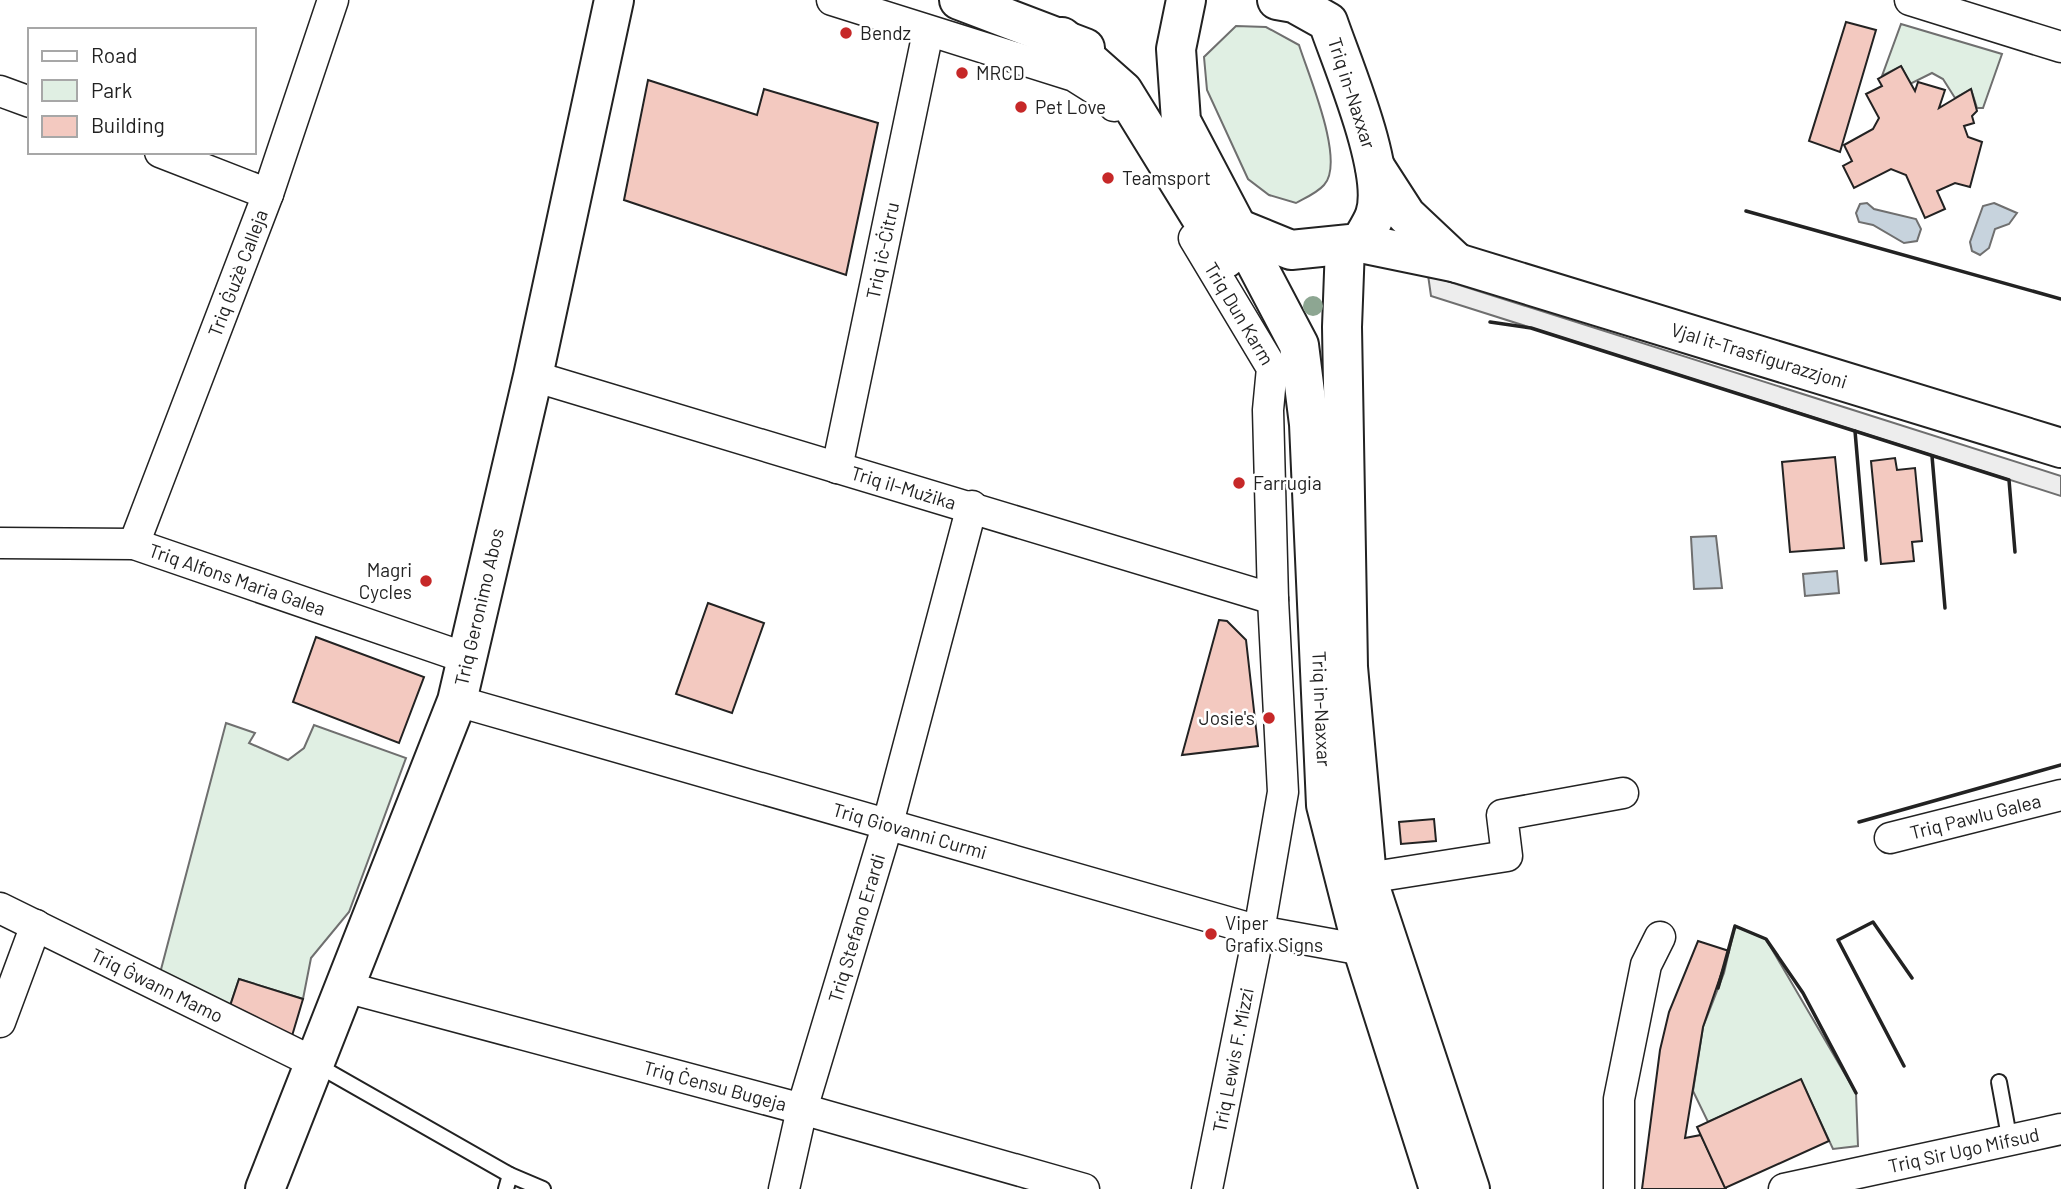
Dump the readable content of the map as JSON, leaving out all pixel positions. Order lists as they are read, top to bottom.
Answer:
{
  "streets": {
    "main road": ["Triq in-Naxxar", "Vjal it-Trasfigurazzjoni", "Triq Geronimo Abos"],
    "street": [
      "Triq iċ-Ċitru",
      "Triq Ġużè Calleja",
      "Triq Dun Karm",
      "Triq il-Mużika",
      "Triq Alfons Maria Galea",
      "Triq Pawlu Galea",
      "Triq Giovanni Curmi",
      "Triq Stefano Erardi",
      "Triq Ġwann Mamo",
      "Triq Lewis F. Mizzi",
      "Triq Ċensu Bugeja",
      "Triq Sir Ugo Mifsud"
    ]
  },
  "crossings": [
    ["Triq in-Naxxar", "Vjal it-Trasfigurazzjoni"],
    ["Triq in-Naxxar", "Triq Giovanni Curmi"],
    ["Triq iċ-Ċitru", "Triq Dun Karm"],
    ["Triq iċ-Ċitru", "Triq il-Mużika"],
    ["Triq Ġużè Calleja", "Triq Alfons Maria Galea"],
    ["Triq Dun Karm", "Triq il-Mużika"],
    ["Triq Dun Karm", "Triq Giovanni Curmi"],
    ["Triq Dun Karm", "Triq Lewis F. Mizzi"],
    ["Triq il-Mużika", "Triq Geronimo Abos"],
    ["Triq il-Mużika", "Triq Stefano Erardi"],
    ["Triq Alfons Maria Galea", "Triq Geronimo Abos"],
    ["Triq Geronimo Abos", "Triq Giovanni Curmi"],
    ["Triq Geronimo Abos", "Triq Ġwann Mamo"],
    ["Triq Geronimo Abos", "Triq Ċensu Bugeja"],
    ["Triq Giovanni Curmi", "Triq Stefano Erardi"],
    ["Triq Giovanni Curmi", "Triq Lewis F. Mizzi"],
    ["Triq Stefano Erardi", "Triq Ċensu Bugeja"]
  ],
  "places": [
    "Bendz",
    "MRCD",
    "Pet Love",
    "Teamsport",
    "Farrugia",
    "Magri Cycles",
    "Josie's",
    "Viper Grafix Signs"
  ],
  "legend": ["Road", "Park", "Building"]
}
